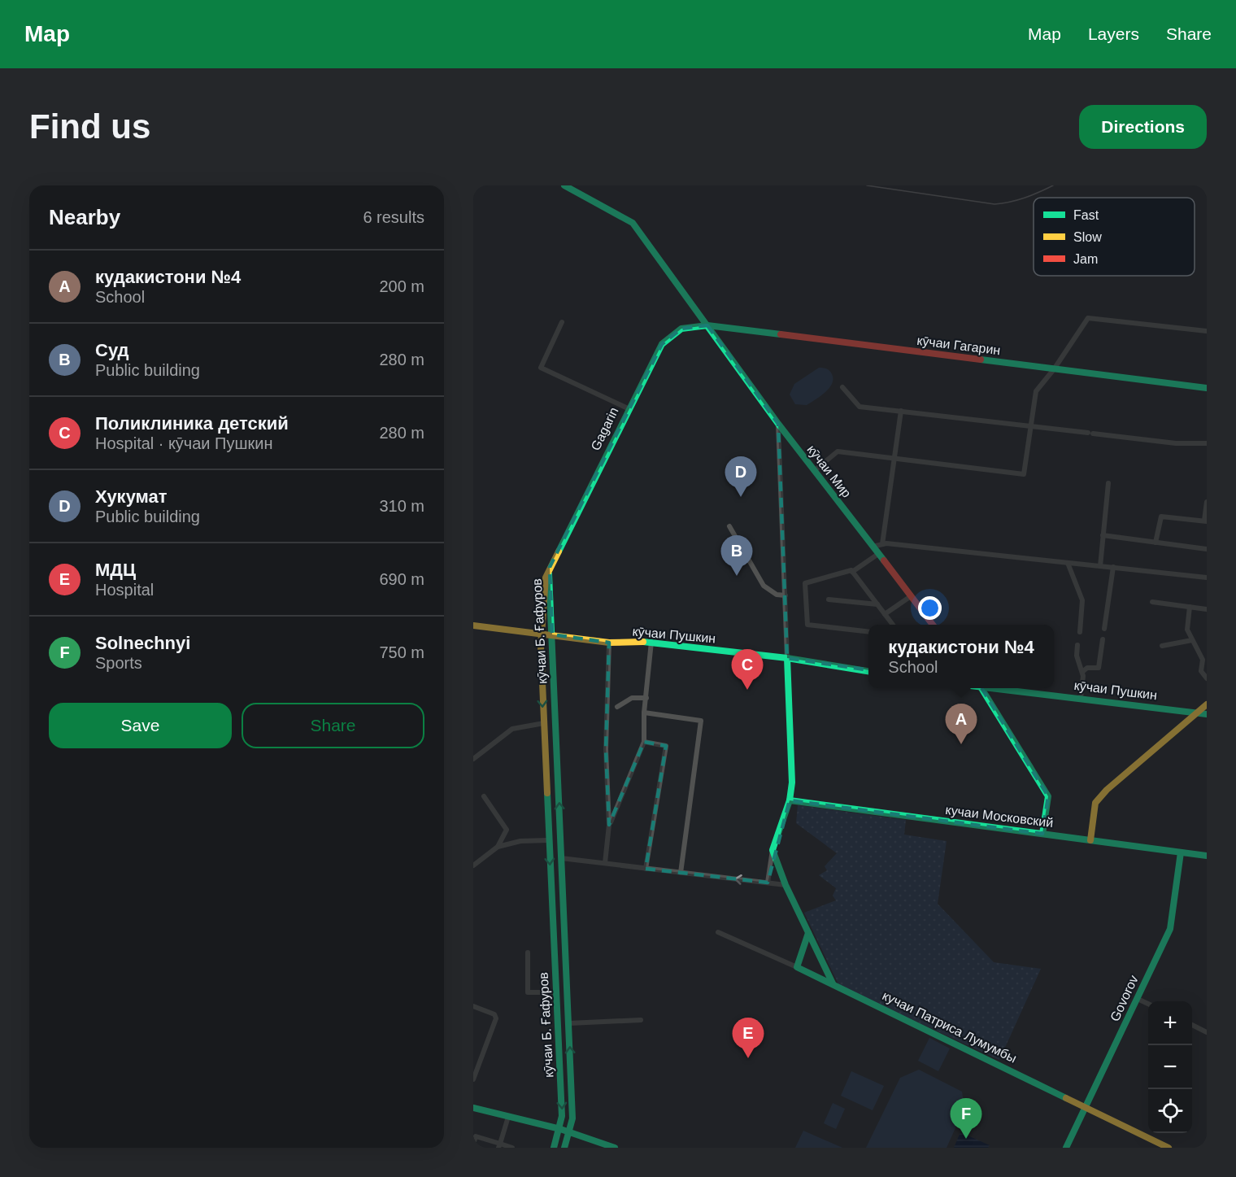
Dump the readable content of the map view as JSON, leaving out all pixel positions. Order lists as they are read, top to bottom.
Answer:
{
  "streets": {
    "street": [
      "кӯчаи Гагарин",
      "Gagarin",
      "кӯчаи Мир",
      "кӯчаи Б. Ғафуров",
      "кӯчаи Пушкин",
      "кучаи Московский",
      "Govorov",
      "кучаи Патриса Лумумбы"
    ]
  },
  "crossings": [
    ["кӯчаи Гагарин", "Gagarin"],
    ["кӯчаи Гагарин", "кӯчаи Мир"],
    ["Gagarin", "кӯчаи Мир"],
    ["Gagarin", "кӯчаи Б. Ғафуров"],
    ["кӯчаи Б. Ғафуров", "кӯчаи Пушкин"],
    ["кучаи Московский", "Govorov"],
    ["Govorov", "кучаи Патриса Лумумбы"]
  ],
  "legend": ["Fast", "Slow", "Jam"],
  "page": {
    "header": "Map",
    "nav": ["Map", "Layers", "Share"],
    "buttons": [
      "Directions",
      ["Save", "Share"]
    ],
    "title": "Find us",
    "heading": ["Nearby", "6 results"],
    "list": [
      {
        "mark": "A",
        "name": "кудакистони №4",
        "note": "School",
        "value": "200 m"
      },
      {
        "mark": "B",
        "name": "Суд",
        "note": "Public building",
        "value": "280 m"
      },
      {
        "mark": "C",
        "name": "Поликлиника детский",
        "note": "Hospital · кӯчаи Пушкин",
        "value": "280 m"
      },
      {
        "mark": "D",
        "name": "Хукумат",
        "note": "Public building",
        "value": "310 m"
      },
      {
        "mark": "E",
        "name": "МДЦ",
        "note": "Hospital",
        "value": "690 m"
      },
      {
        "mark": "F",
        "name": "Solnechnyi",
        "note": "Sports",
        "value": "750 m"
      }
    ],
    "pins": [
      "D",
      "B",
      "C",
      "A",
      "E",
      "F"
    ],
    "popup": ["кудакистони №4", "School"],
    "map_buttons": ["+", "−"]
  }
}
